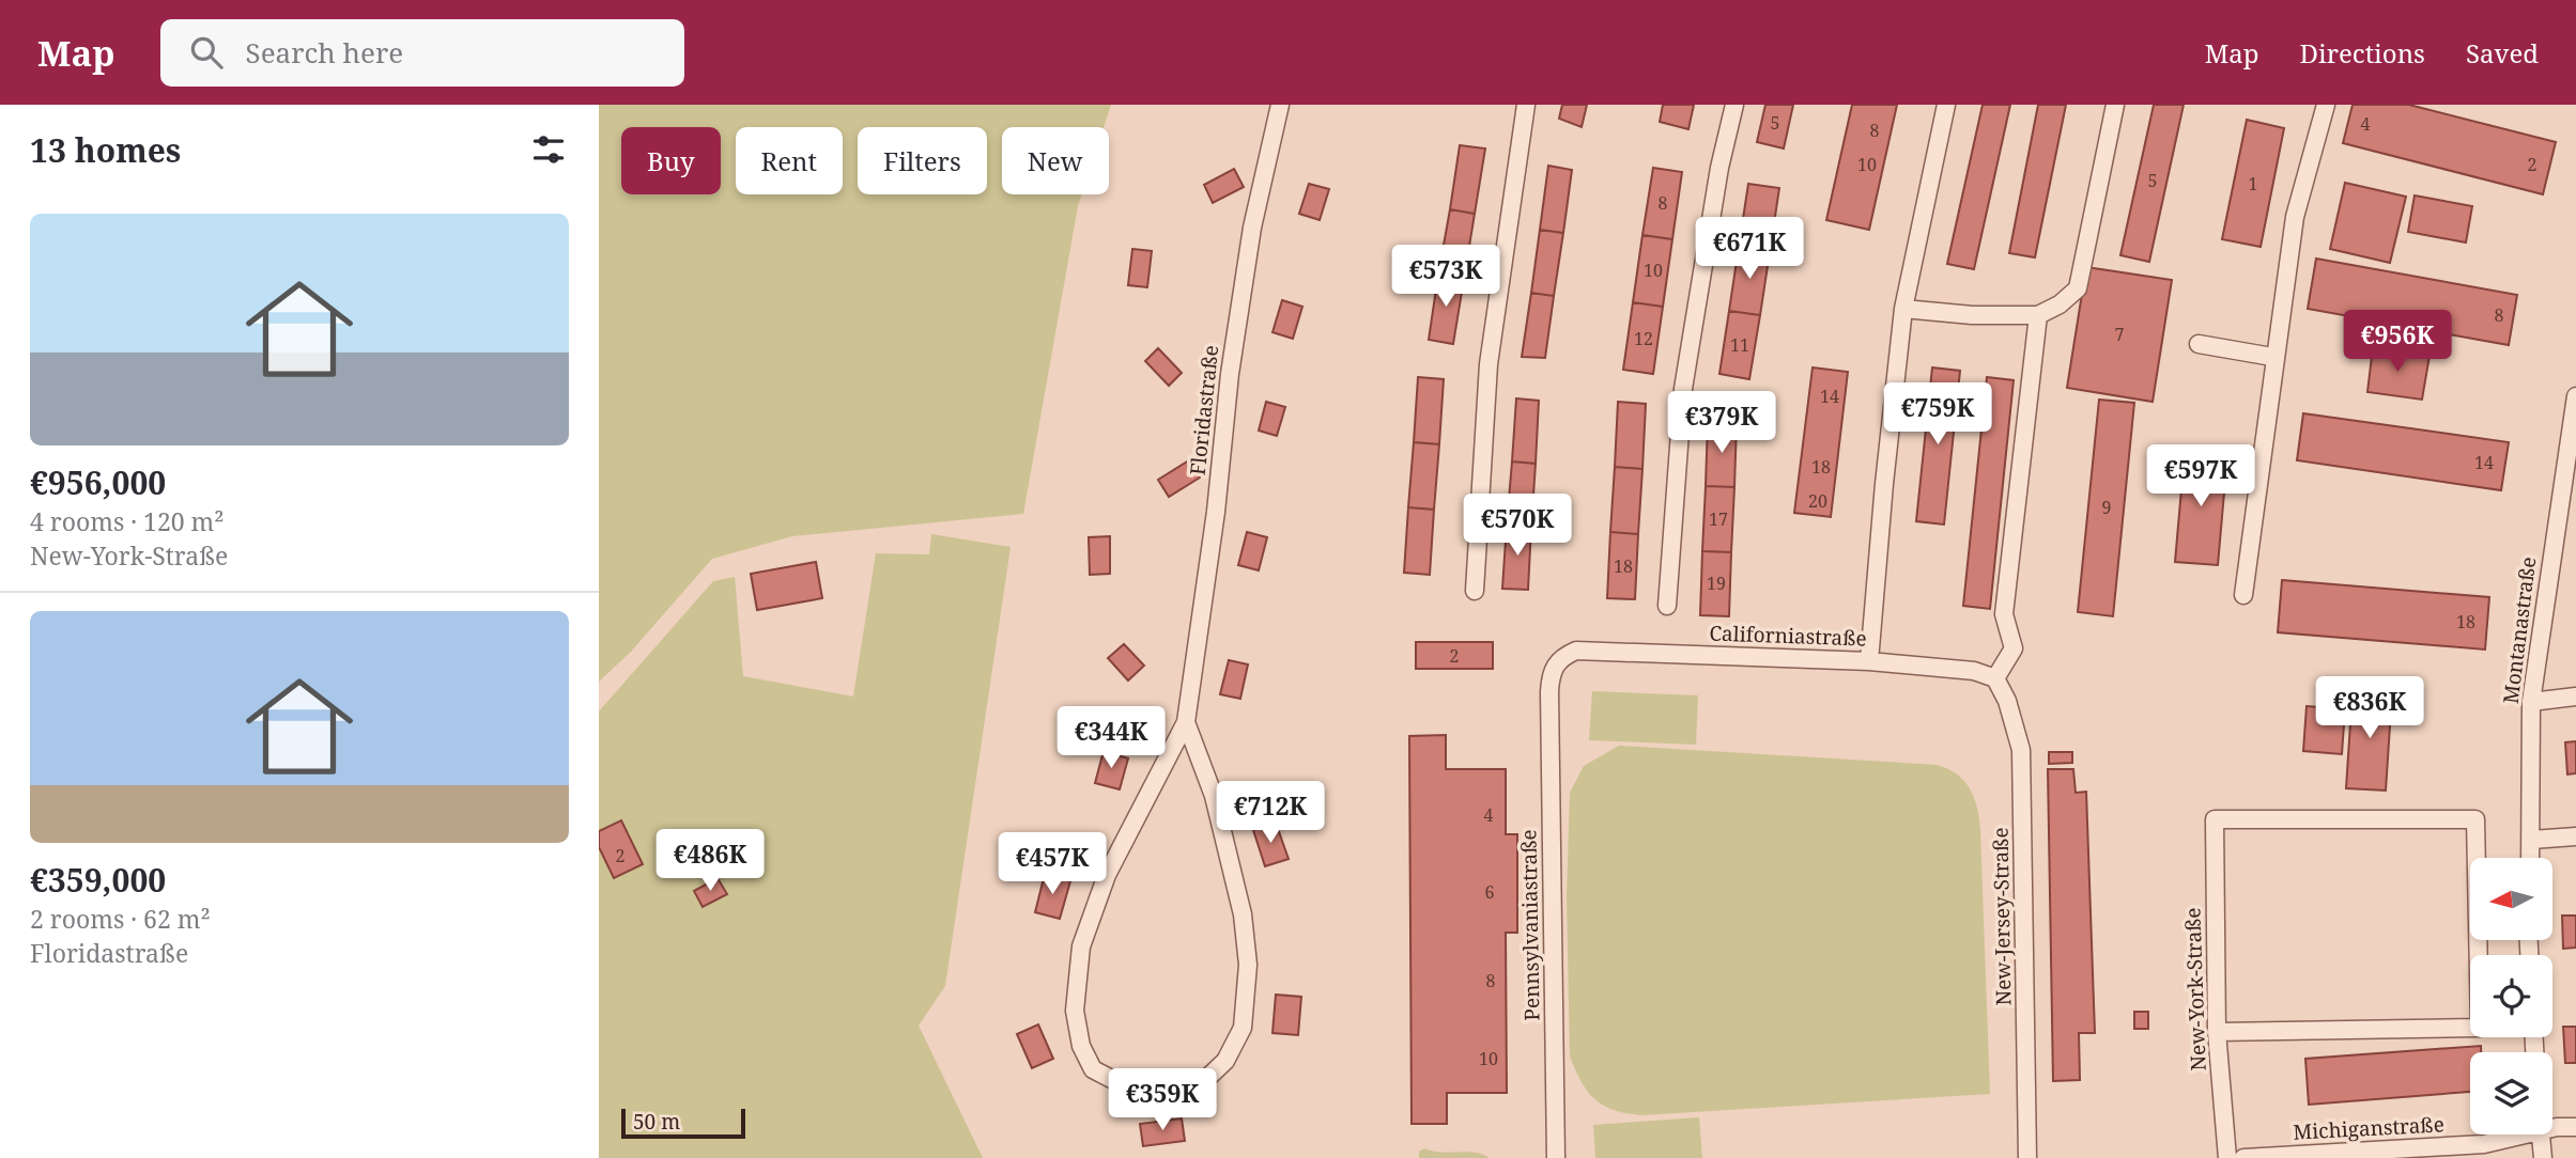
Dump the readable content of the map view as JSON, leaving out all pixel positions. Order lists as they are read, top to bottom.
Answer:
{
  "streets": {
    "street": [
      "Floridastraße",
      "Montanastraße",
      "Californiastraße",
      "New-Jersey-Straße",
      "Pennsylvaniastraße",
      "New-York-Straße",
      "Michiganstraße"
    ]
  },
  "crossings": [
    ["Californiastraße", "New-Jersey-Straße"],
    ["Californiastraße", "Pennsylvaniastraße"]
  ],
  "house_numbers": [
    "5",
    "4",
    "8",
    "10",
    "2",
    "5",
    "1",
    "8",
    "10",
    "8",
    "7",
    "12",
    "11",
    "14",
    "14",
    "18",
    "20",
    "9",
    "17",
    "18",
    "19",
    "18",
    "2",
    "4",
    "2",
    "6",
    "8",
    "10"
  ],
  "scale_bar": "50 m",
  "north": "left",
  "page": {
    "header": "Map",
    "search": "Search here",
    "nav": ["Map", "Directions", "Saved"],
    "heading": "13 homes",
    "chip": [
      "Buy",
      "Rent",
      "Filters",
      "New"
    ],
    "list": [
      {
        "name": "€956,000",
        "note": "4 rooms · 120 m² · New-York-Straße"
      },
      {
        "name": "€359,000",
        "note": "2 rooms · 62 m² · Floridastraße"
      }
    ],
    "price": [
      "€671K",
      "€573K",
      "€956K",
      "€759K",
      "€379K",
      "€597K",
      "€570K",
      "€836K",
      "€344K",
      "€712K",
      "€486K",
      "€457K",
      "€359K"
    ],
    "scale": "50 m"
  }
}
